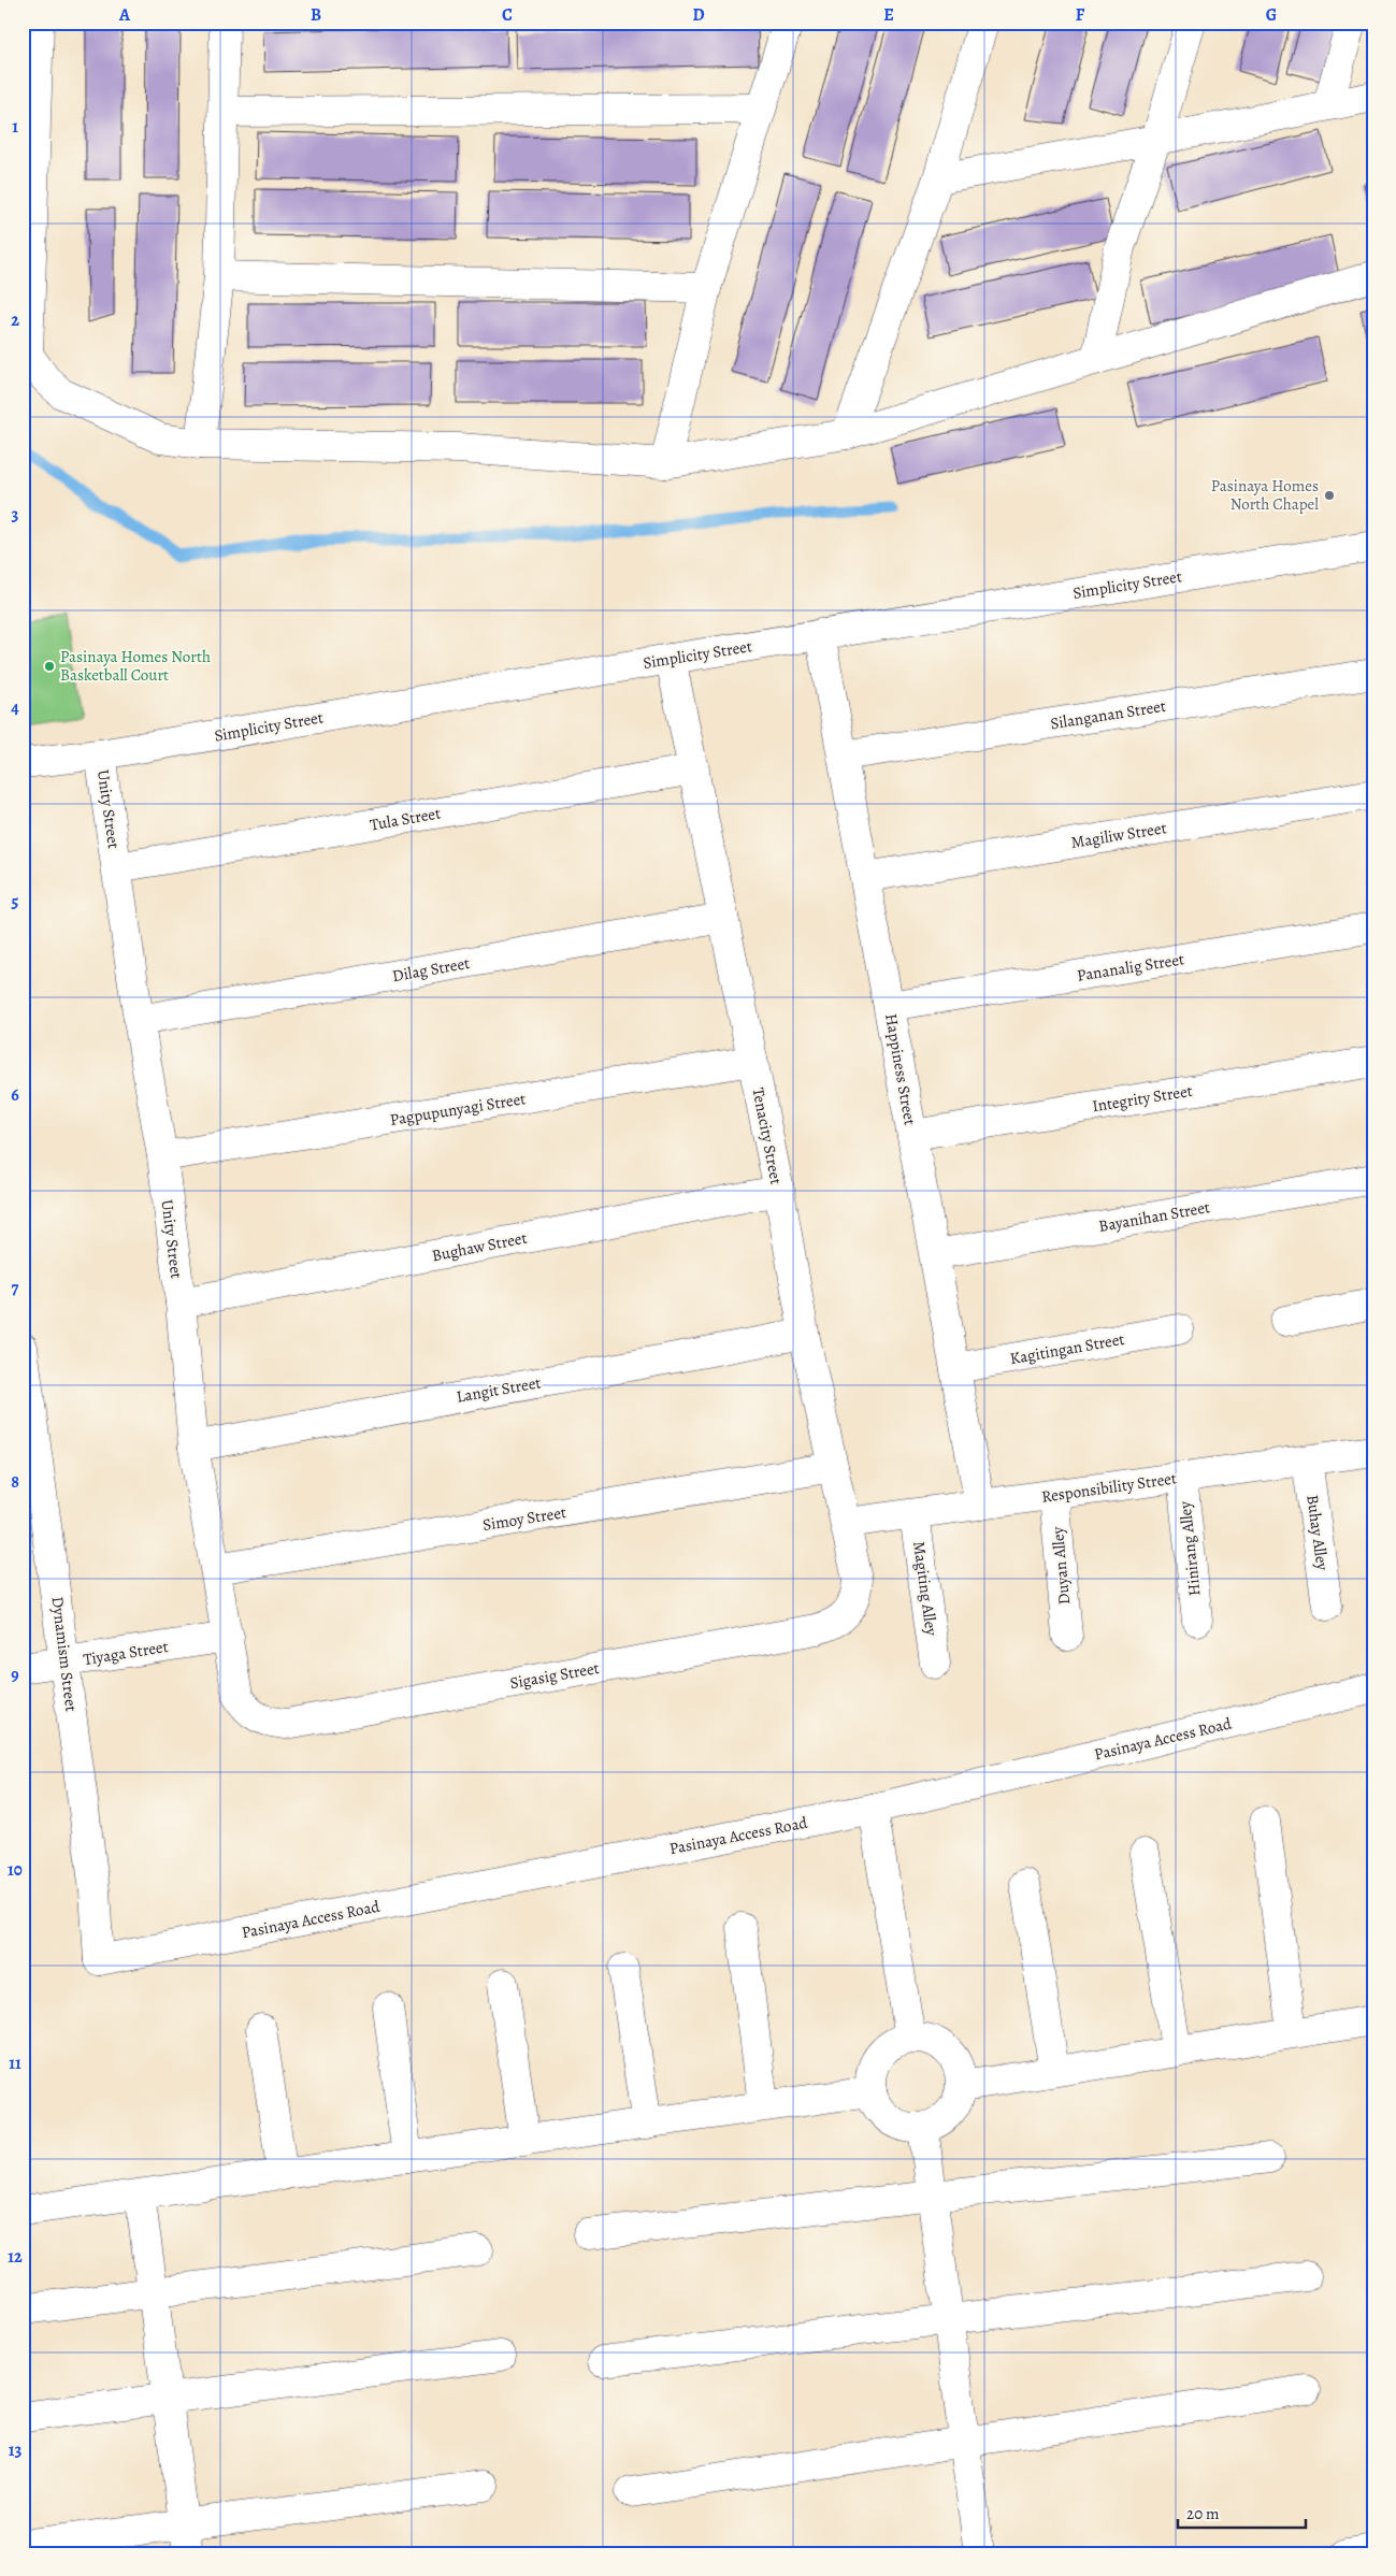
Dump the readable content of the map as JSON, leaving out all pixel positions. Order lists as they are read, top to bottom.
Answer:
{
  "streets": {
    "street": [
      "Simplicity Street",
      "Silanganan Street",
      "Unity Street",
      "Tula Street",
      "Magiliw Street",
      "Pananalig Street",
      "Dilag Street",
      "Happiness Street",
      "Integrity Street",
      "Pagpupunyagi Street",
      "Tenacity Street",
      "Bayanihan Street",
      "Bughaw Street",
      "Kagitingan Street",
      "Langit Street",
      "Responsibility Street",
      "Simoy Street",
      "Buhay Alley",
      "Hinirang Alley",
      "Duyan Alley",
      "Magiting Alley",
      "Tiyaga Street",
      "Dynamism Street",
      "Sigasig Street",
      "Pasinaya Access Road"
    ]
  },
  "crossings": [
    ["Simplicity Street", "Unity Street"],
    ["Simplicity Street", "Happiness Street"],
    ["Simplicity Street", "Tenacity Street"],
    ["Silanganan Street", "Happiness Street"],
    ["Unity Street", "Tula Street"],
    ["Unity Street", "Dilag Street"],
    ["Unity Street", "Pagpupunyagi Street"],
    ["Unity Street", "Bughaw Street"],
    ["Unity Street", "Langit Street"],
    ["Unity Street", "Simoy Street"],
    ["Unity Street", "Tiyaga Street"],
    ["Unity Street", "Sigasig Street"],
    ["Tula Street", "Tenacity Street"],
    ["Magiliw Street", "Happiness Street"],
    ["Pananalig Street", "Happiness Street"],
    ["Dilag Street", "Tenacity Street"],
    ["Happiness Street", "Integrity Street"],
    ["Happiness Street", "Bayanihan Street"],
    ["Happiness Street", "Kagitingan Street"],
    ["Happiness Street", "Responsibility Street"],
    ["Pagpupunyagi Street", "Tenacity Street"],
    ["Tenacity Street", "Bughaw Street"],
    ["Tenacity Street", "Langit Street"],
    ["Tenacity Street", "Responsibility Street"],
    ["Tenacity Street", "Simoy Street"],
    ["Tenacity Street", "Sigasig Street"],
    ["Responsibility Street", "Buhay Alley"],
    ["Responsibility Street", "Hinirang Alley"],
    ["Responsibility Street", "Duyan Alley"],
    ["Responsibility Street", "Magiting Alley"],
    ["Tiyaga Street", "Dynamism Street"],
    ["Dynamism Street", "Pasinaya Access Road"]
  ],
  "places": ["Pasinaya Homes North Chapel", "Pasinaya Homes North Basketball Court"],
  "scale_bar": "20 m",
  "grid": {
    "columns": [
      "A",
      "B",
      "C",
      "D",
      "E",
      "F",
      "G"
    ],
    "rows": [
      "1",
      "2",
      "3",
      "4",
      "5",
      "6",
      "7",
      "8",
      "9",
      "10",
      "11",
      "12",
      "13"
    ]
  }
}
